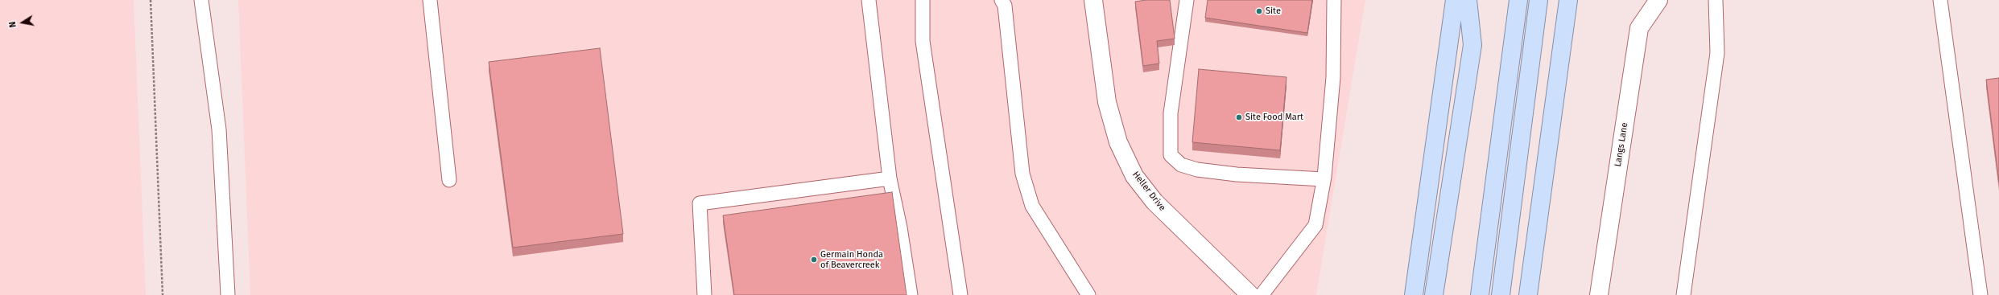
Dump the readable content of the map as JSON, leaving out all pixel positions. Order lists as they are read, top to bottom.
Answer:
{
  "streets": {
    "street": ["Langs Lane", "Heller Drive"]
  },
  "places": ["Site", "Site Food Mart", "Germain Honda of Beavercreek"],
  "north": "left"
}
